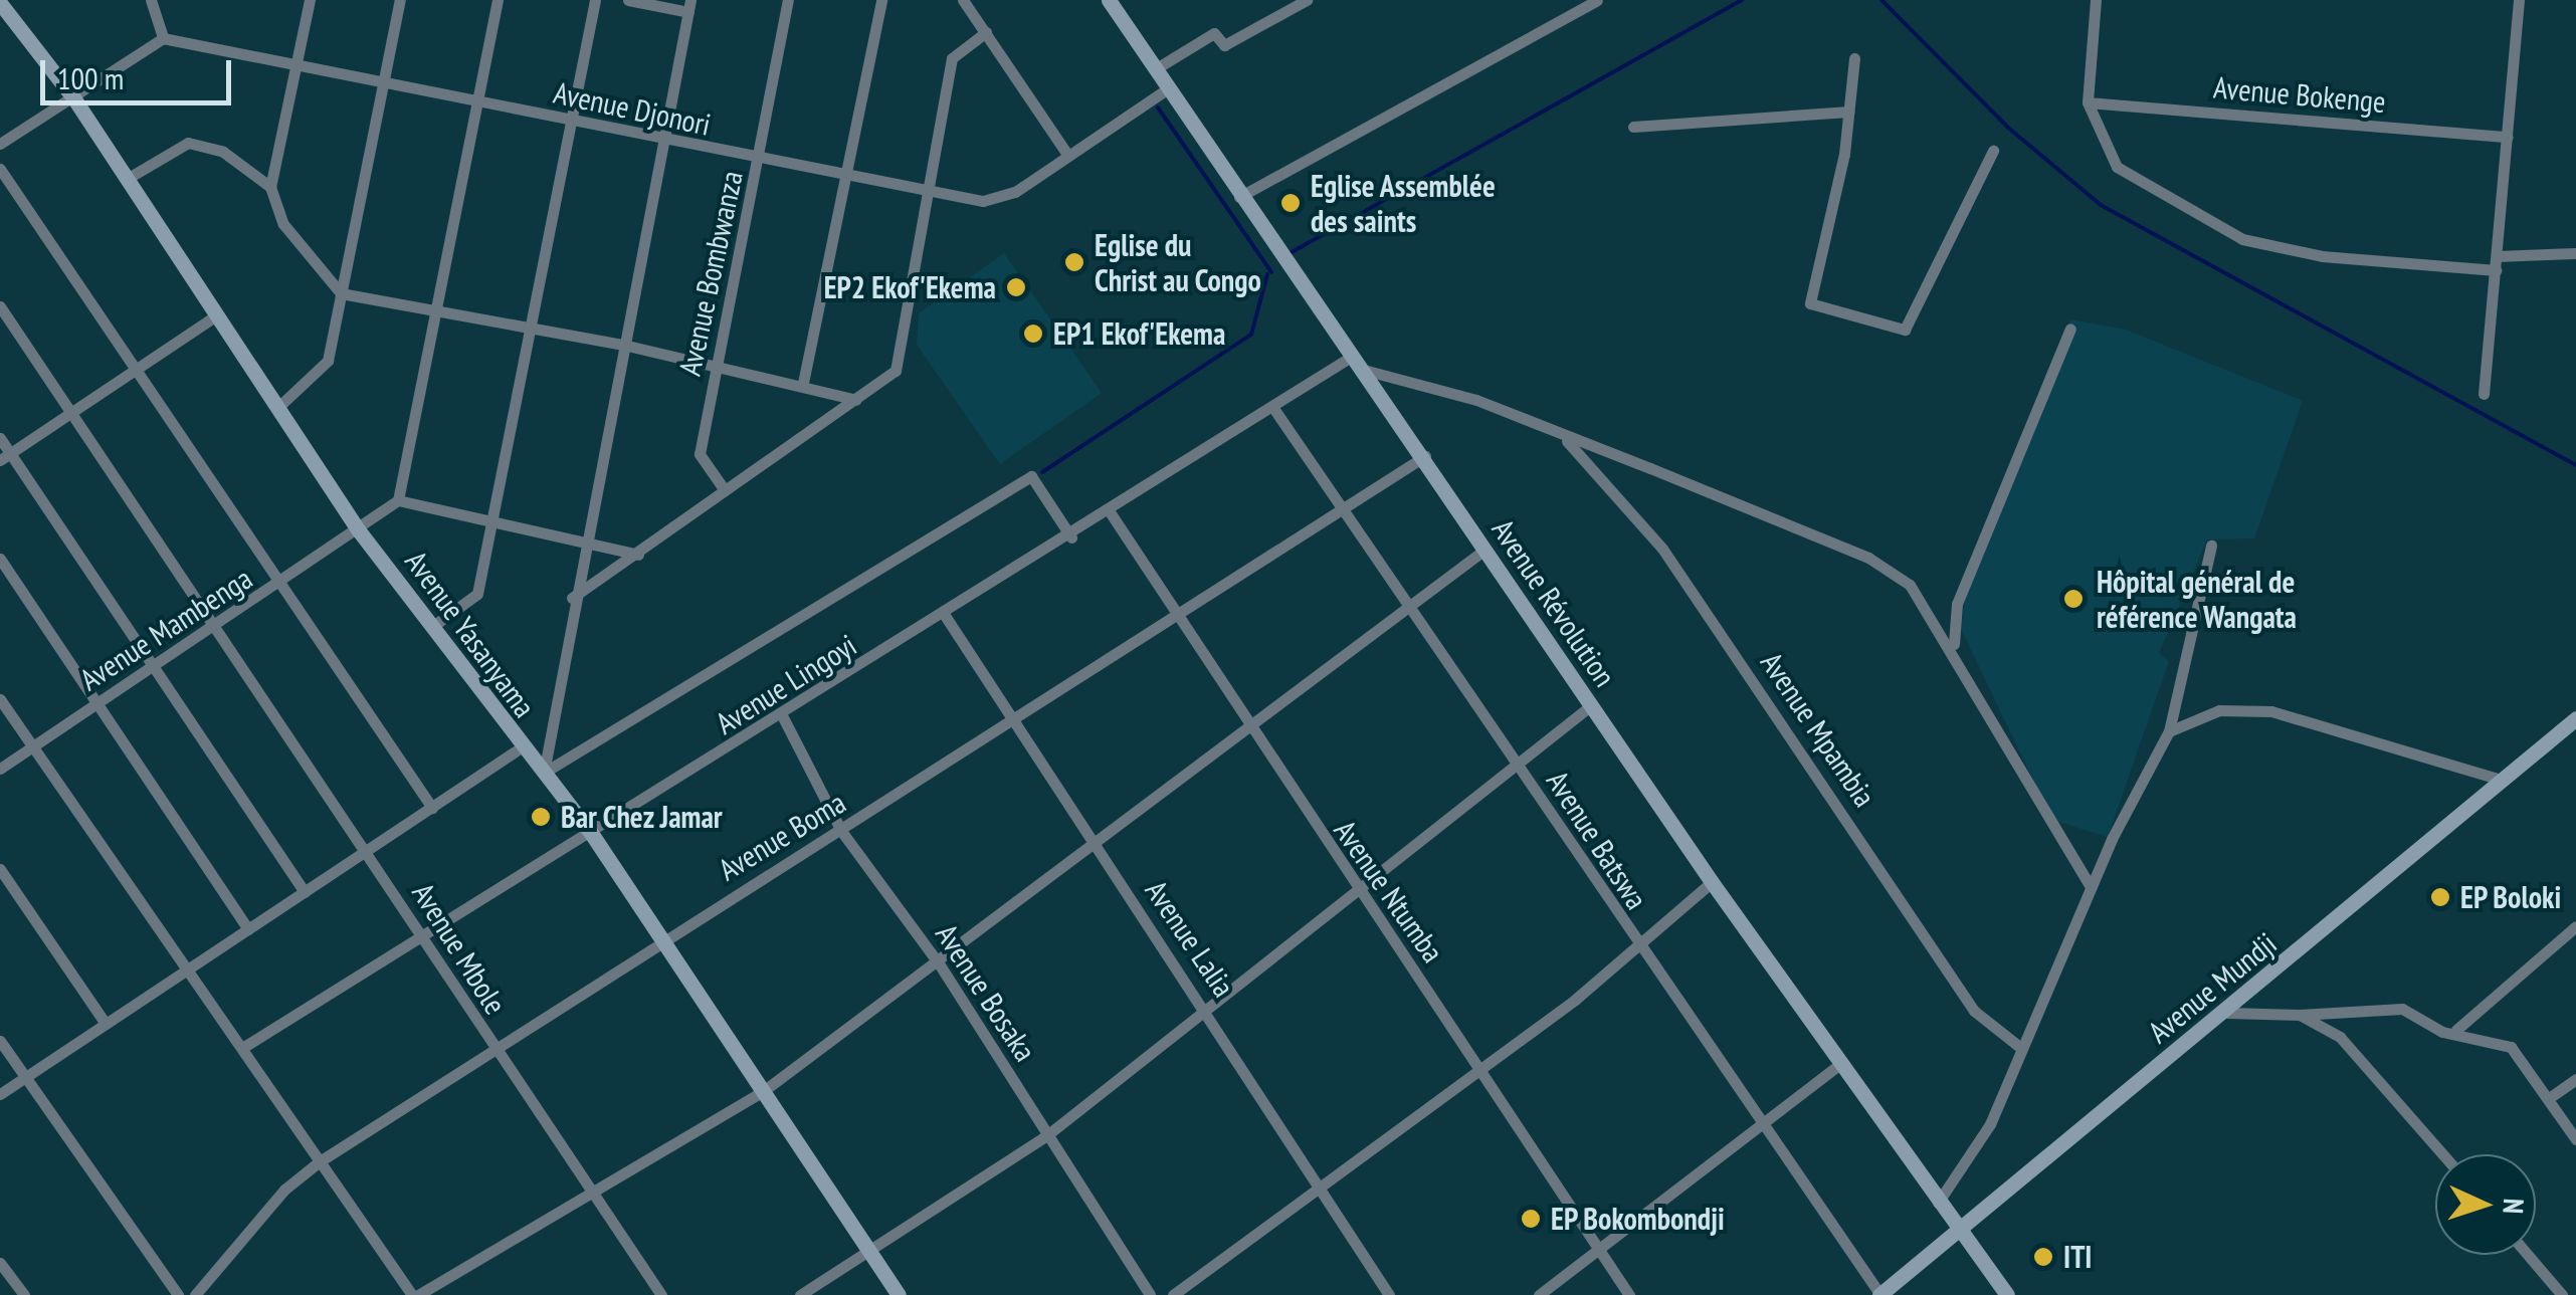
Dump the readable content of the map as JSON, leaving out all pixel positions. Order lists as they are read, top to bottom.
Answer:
{
  "streets": {
    "street": [
      "Avenue Bokenge",
      "Avenue Djonori",
      "Avenue Bombwanza",
      "Avenue Révolution",
      "Avenue Mambenga",
      "Avenue Yasanyama",
      "Avenue Lingoyi",
      "Avenue Mpambia",
      "Avenue Boma",
      "Avenue Batswa",
      "Avenue Ntumba",
      "Avenue Lalia",
      "Avenue Mbole",
      "Avenue Mundji",
      "Avenue Bosaka"
    ]
  },
  "crossings": [
    ["Avenue Djonori", "Avenue Bombwanza"],
    ["Avenue Djonori", "Avenue Révolution"],
    ["Avenue Révolution", "Avenue Lingoyi"],
    ["Avenue Révolution", "Avenue Boma"],
    ["Avenue Révolution", "Avenue Mundji"],
    ["Avenue Mambenga", "Avenue Yasanyama"],
    ["Avenue Mambenga", "Avenue Mbole"],
    ["Avenue Yasanyama", "Avenue Lingoyi"],
    ["Avenue Yasanyama", "Avenue Boma"],
    ["Avenue Lingoyi", "Avenue Batswa"],
    ["Avenue Lingoyi", "Avenue Ntumba"],
    ["Avenue Lingoyi", "Avenue Lalia"],
    ["Avenue Lingoyi", "Avenue Mbole"],
    ["Avenue Lingoyi", "Avenue Bosaka"],
    ["Avenue Boma", "Avenue Batswa"],
    ["Avenue Boma", "Avenue Ntumba"],
    ["Avenue Boma", "Avenue Lalia"],
    ["Avenue Boma", "Avenue Mbole"],
    ["Avenue Boma", "Avenue Bosaka"],
    ["Avenue Batswa", "Avenue Mundji"]
  ],
  "places": [
    "Eglise Assemblée des saints",
    "Eglise du Christ au Congo",
    "EP2 Ekof'Ekema",
    "EP1 Ekof'Ekema",
    "Hôpital général de référence Wangata",
    "Bar Chez Jamar",
    "EP Boloki",
    "EP Bokombondji",
    "ITI"
  ],
  "scale_bar": "100 m",
  "north": "right"
}
